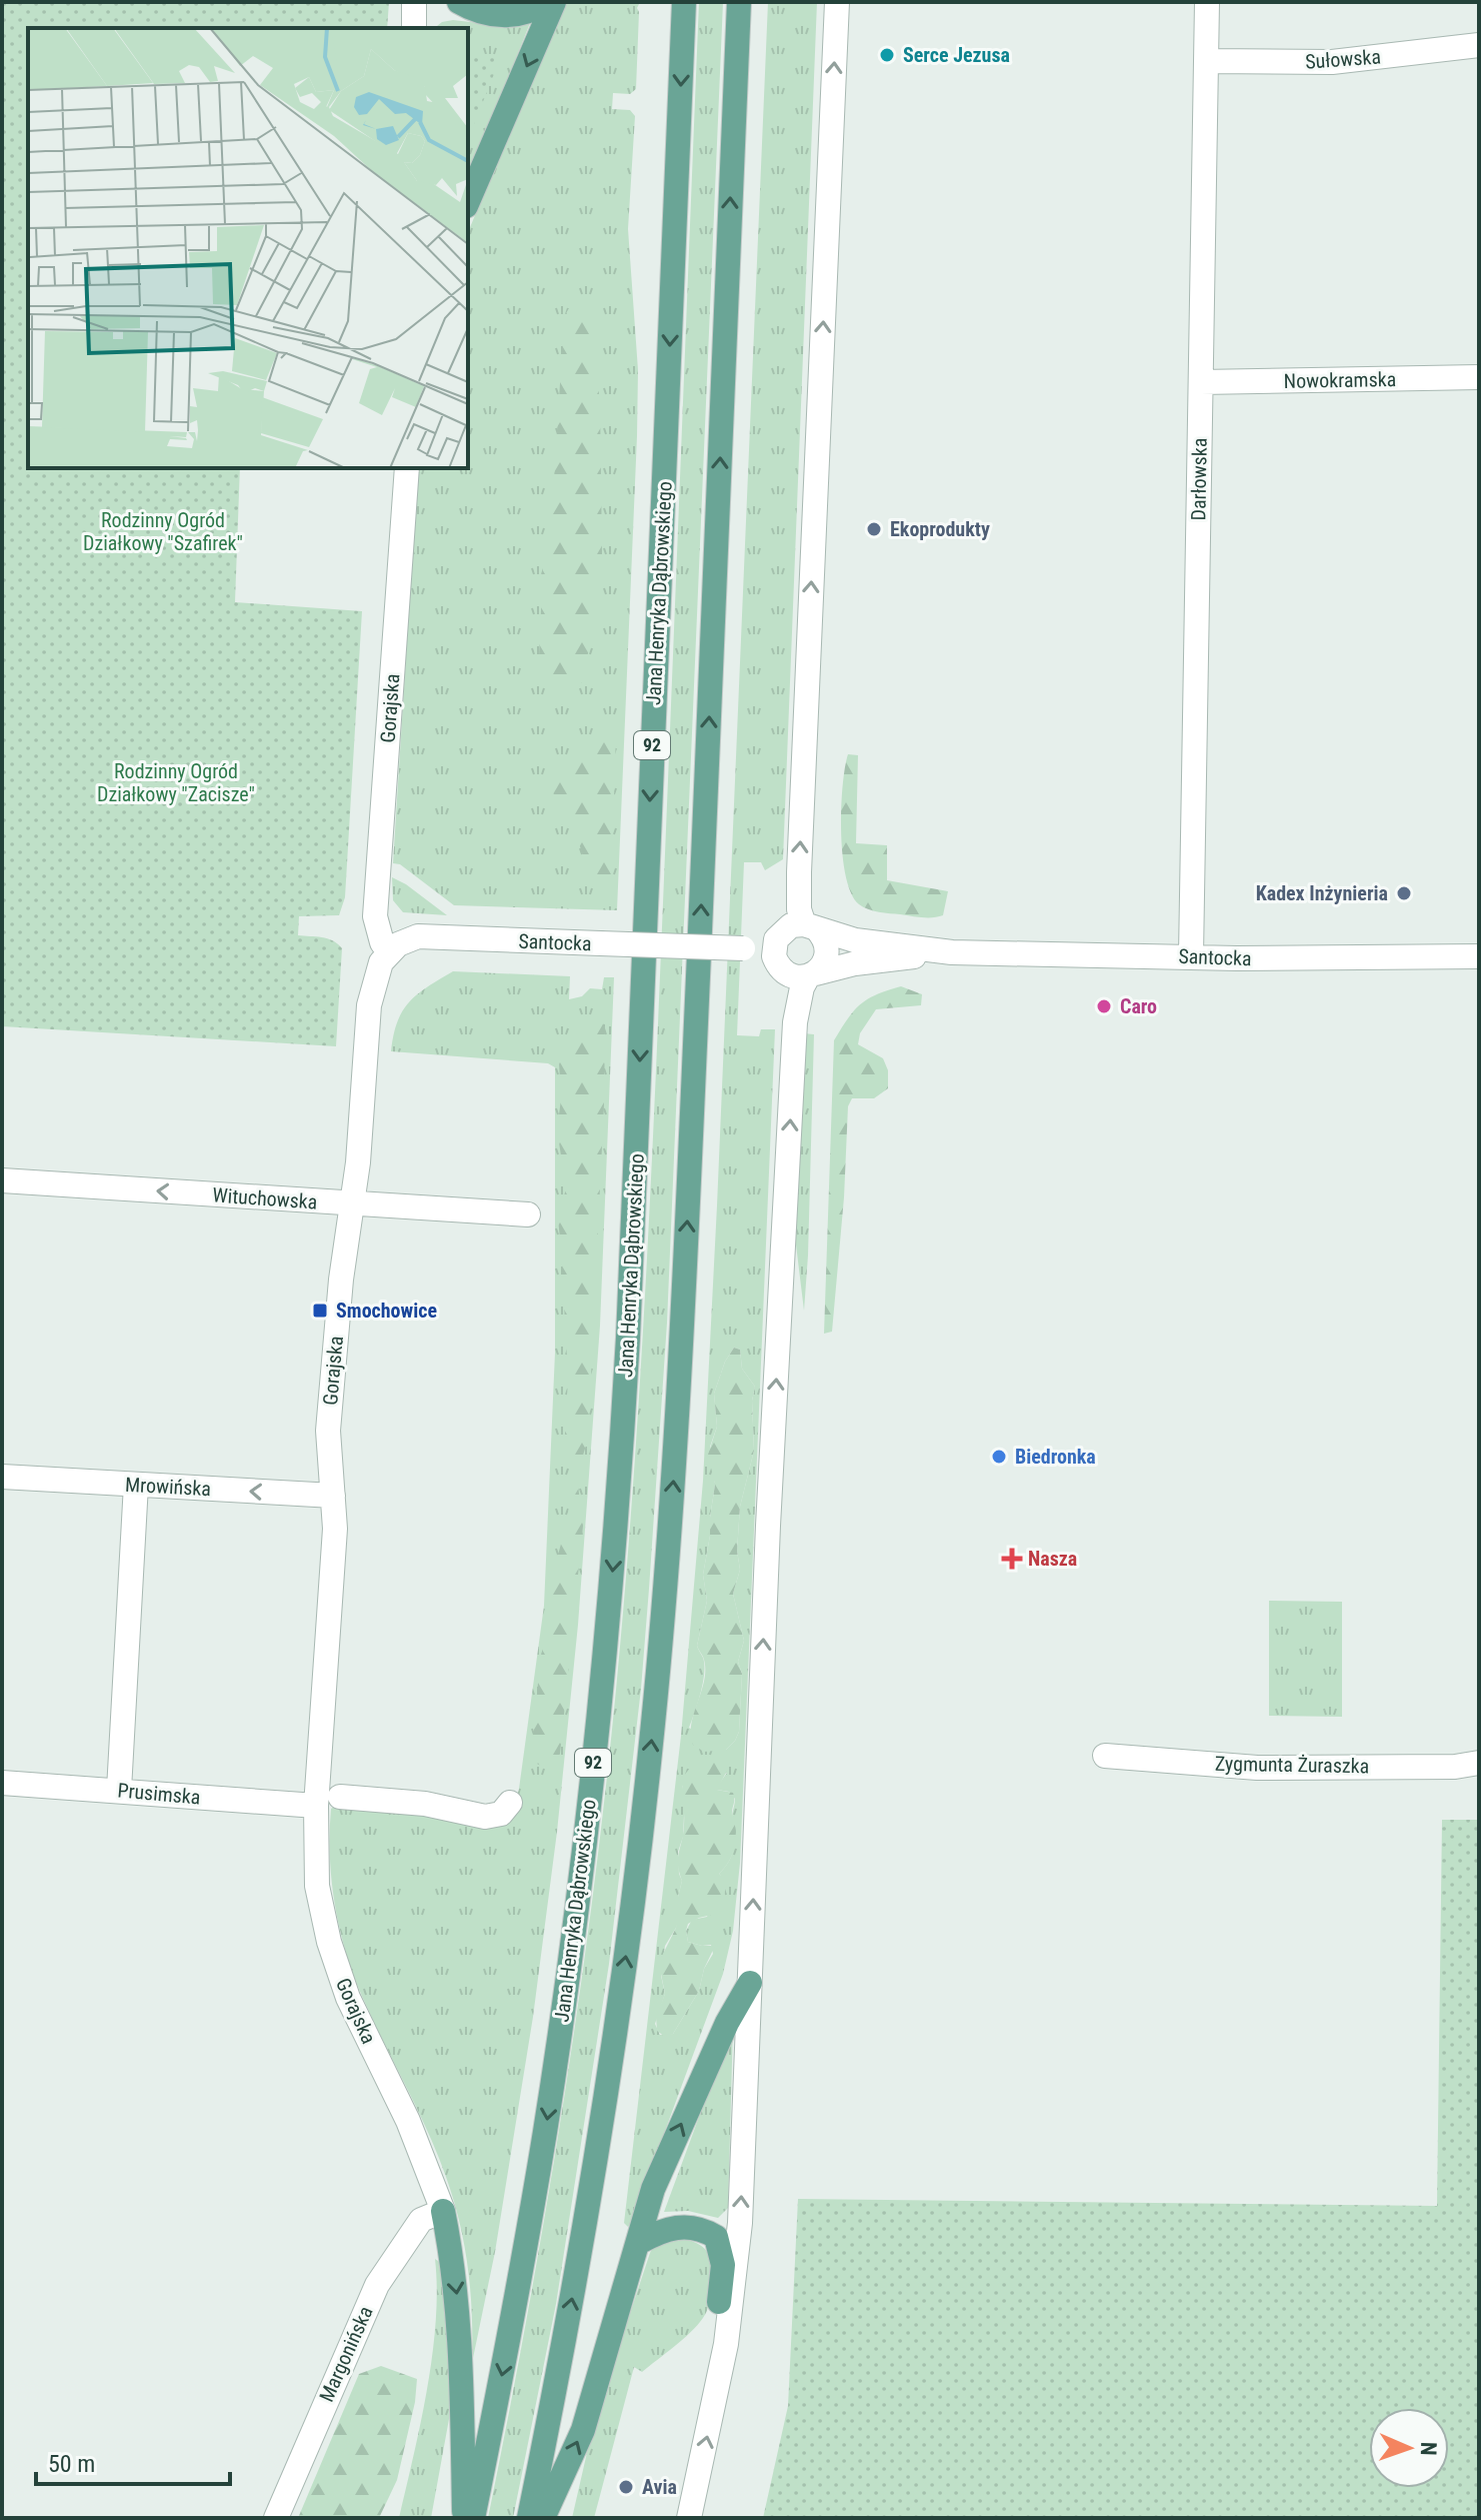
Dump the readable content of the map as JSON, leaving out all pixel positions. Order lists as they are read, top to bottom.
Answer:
{
  "streets": {
    "main road": ["Jana Henryka Dąbrowskiego", "92"],
    "street": [
      "Sułowska",
      "Nowokramska",
      "Darłowska",
      "Gorajska",
      "Santocka",
      "Wituchowska",
      "Mrowińska",
      "Zygmunta Żuraszka",
      "Prusimska",
      "Margonińska"
    ]
  },
  "crossings": [
    ["Sułowska", "Darłowska"],
    ["Nowokramska", "Darłowska"],
    ["Darłowska", "Santocka"],
    ["Gorajska", "Santocka"],
    ["Gorajska", "Wituchowska"],
    ["Gorajska", "Mrowińska"],
    ["Gorajska", "Prusimska"],
    ["Gorajska", "Margonińska"]
  ],
  "one_way": ["Wituchowska", "Mrowińska"],
  "parks": ["Rodzinny Ogród Działkowy \"Szafirek\"", "Rodzinny Ogród Działkowy \"Zacisze\""],
  "places": {
    "other": [
      "Serce Jezusa",
      "Ekoprodukty",
      "Kadex Inżynieria",
      "Caro",
      "Biedronka",
      "Avia"
    ],
    "transit": ["Smochowice"],
    "health": ["Nasza"]
  },
  "scale_bar": "50 m",
  "north": "right"
}
